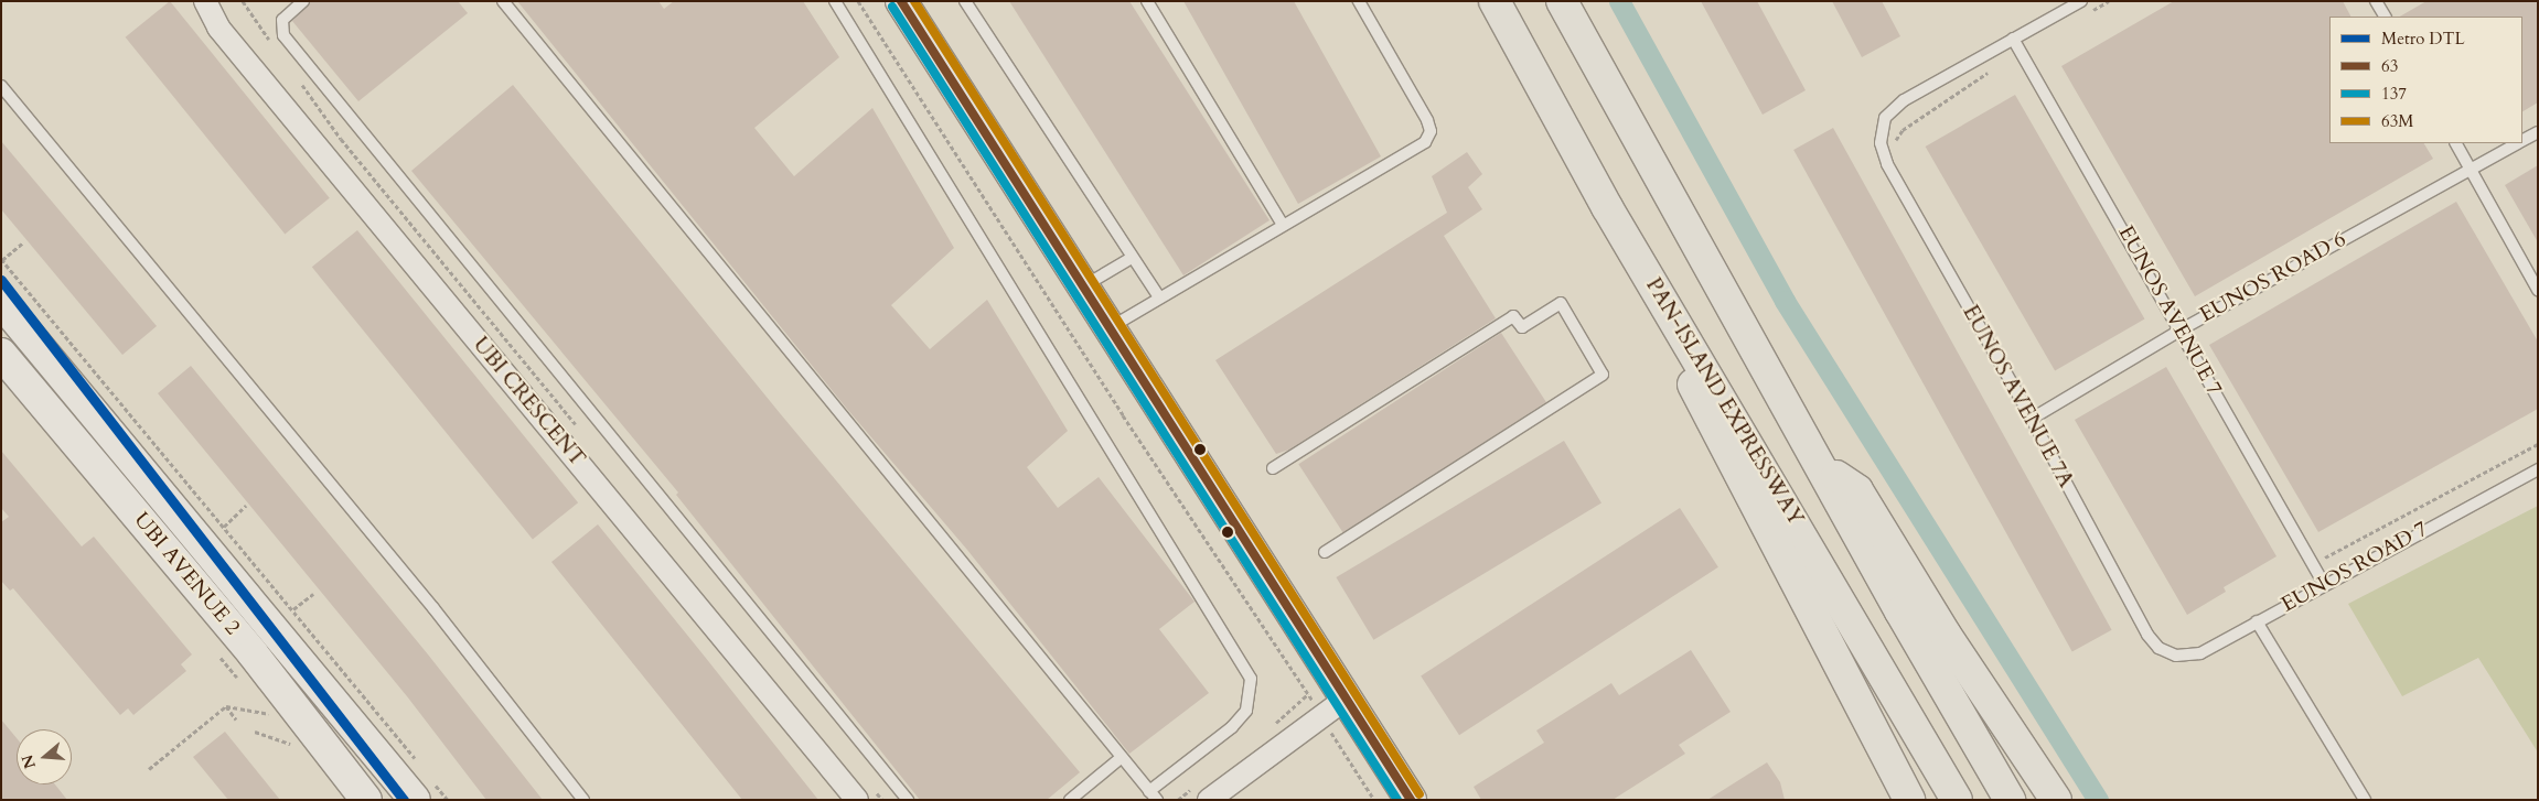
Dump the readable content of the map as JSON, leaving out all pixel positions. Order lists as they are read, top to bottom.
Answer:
{
  "streets": {
    "highway": ["PAN-ISLAND EXPRESSWAY"],
    "main road": ["UBI AVENUE 2"],
    "street": ["UBI CRESCENT"],
    "lane": [
      "EUNOS ROAD 6",
      "EUNOS AVENUE 7",
      "EUNOS AVENUE 7A",
      "EUNOS ROAD 7"
    ]
  },
  "crossings": [
    ["EUNOS ROAD 6", "EUNOS AVENUE 7"],
    ["EUNOS ROAD 6", "EUNOS AVENUE 7A"],
    ["EUNOS AVENUE 7", "EUNOS AVENUE 7A"],
    ["EUNOS AVENUE 7", "EUNOS ROAD 7"],
    ["EUNOS AVENUE 7A", "EUNOS ROAD 7"]
  ],
  "lines": [
    "transit line 63",
    "transit line 63M",
    "transit line 137",
    "metro line DTL"
  ],
  "legend": [
    "Metro DTL",
    "63",
    "137",
    "63M"
  ],
  "north": "left"
}
